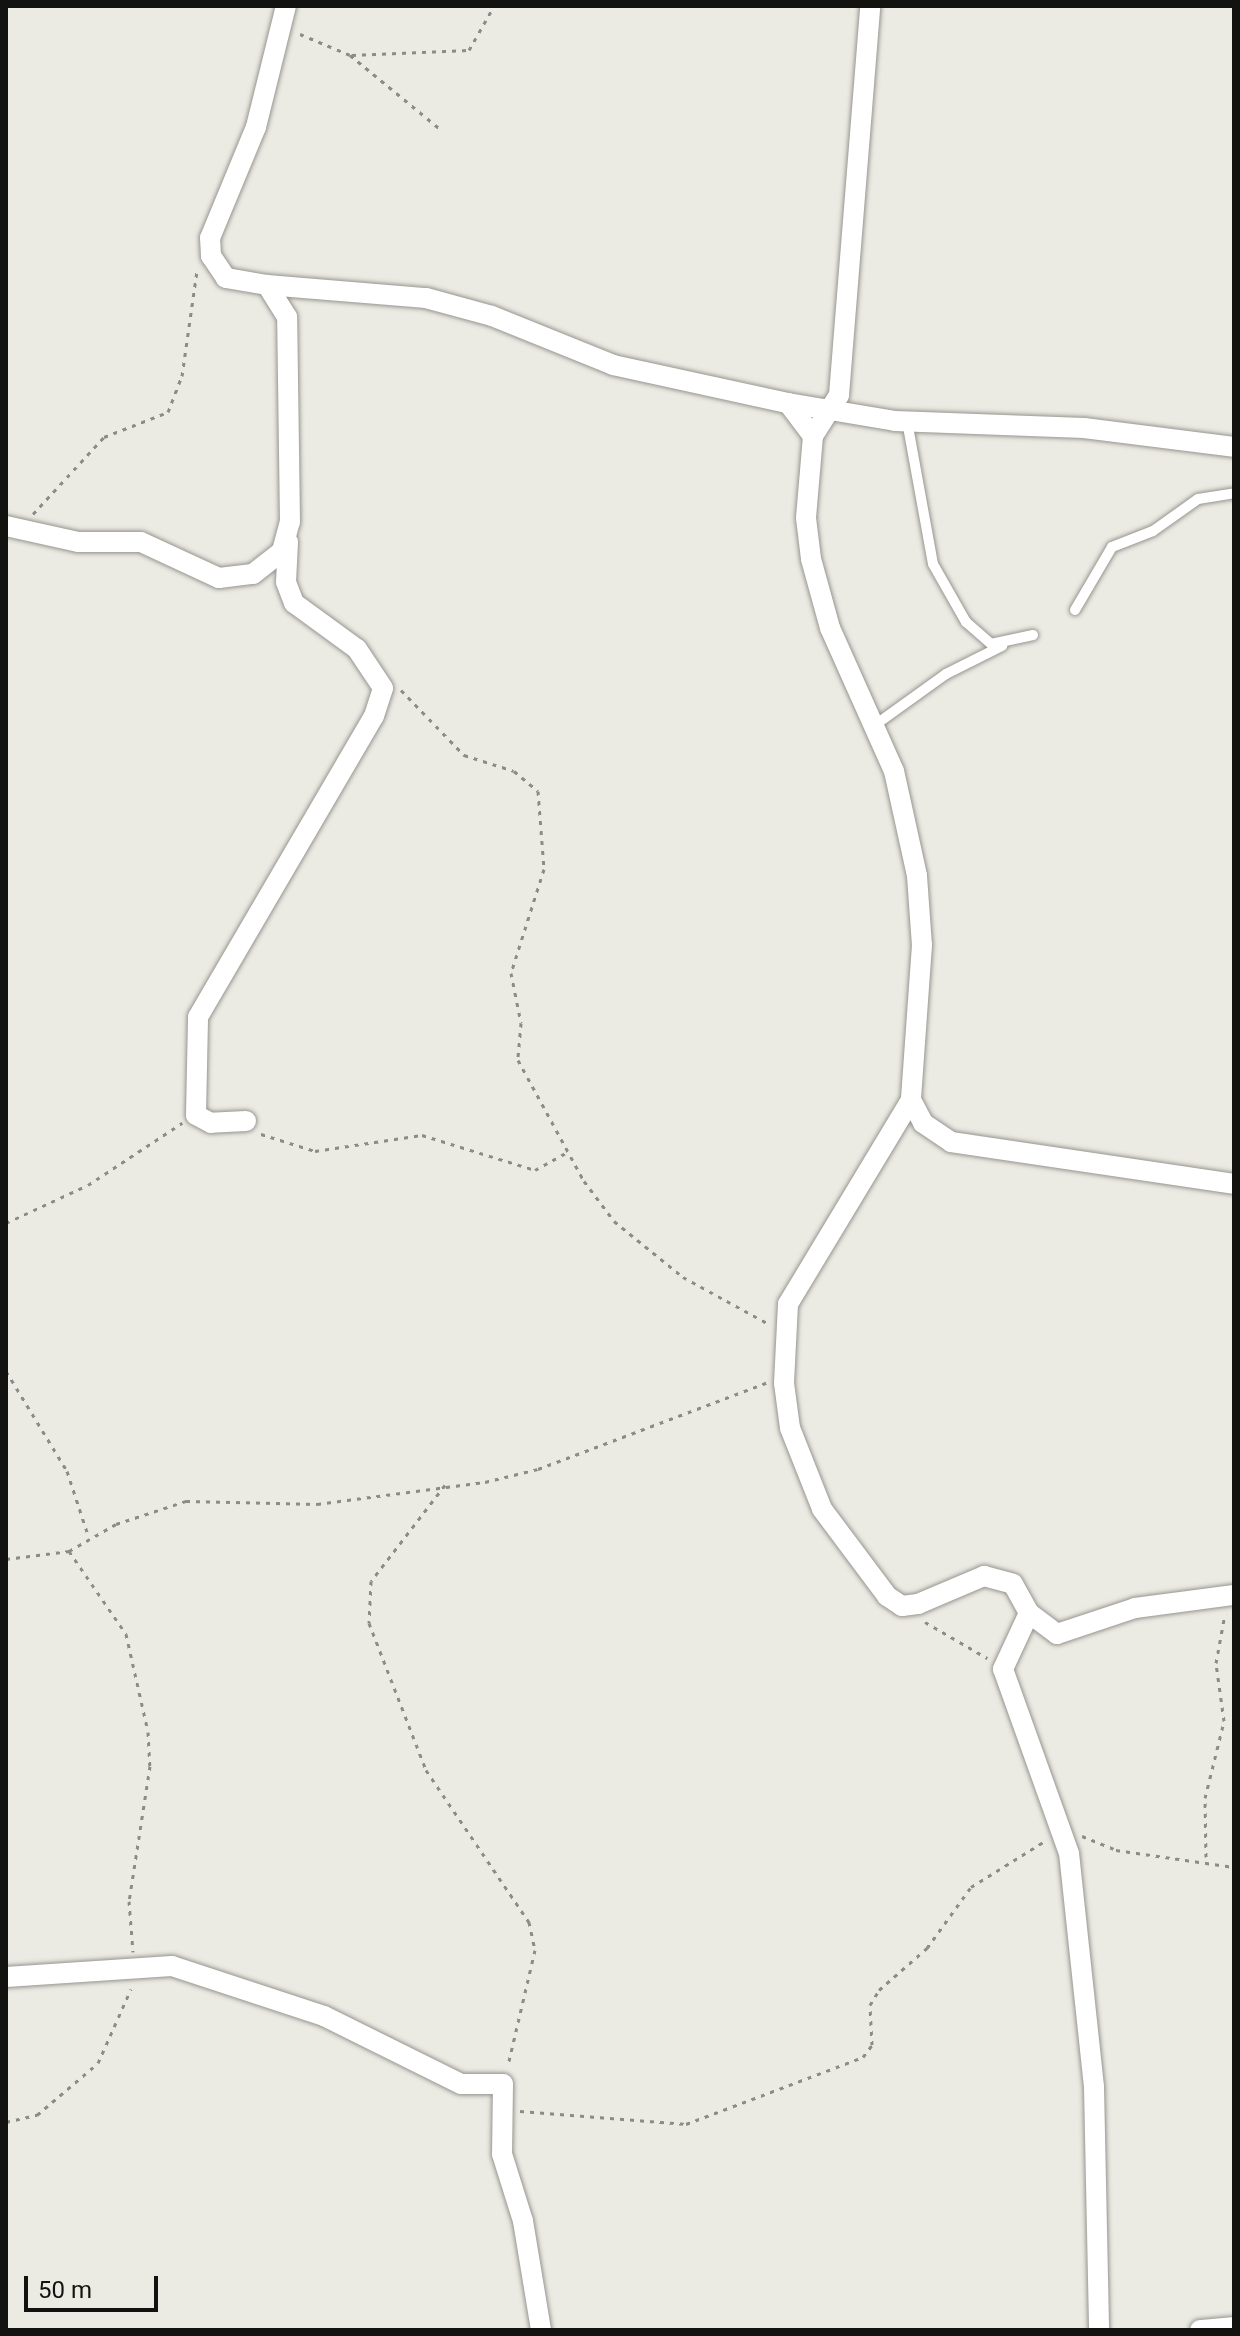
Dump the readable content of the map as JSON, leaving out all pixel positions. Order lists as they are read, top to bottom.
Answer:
{
  "scale_bar": "50 m"
}
